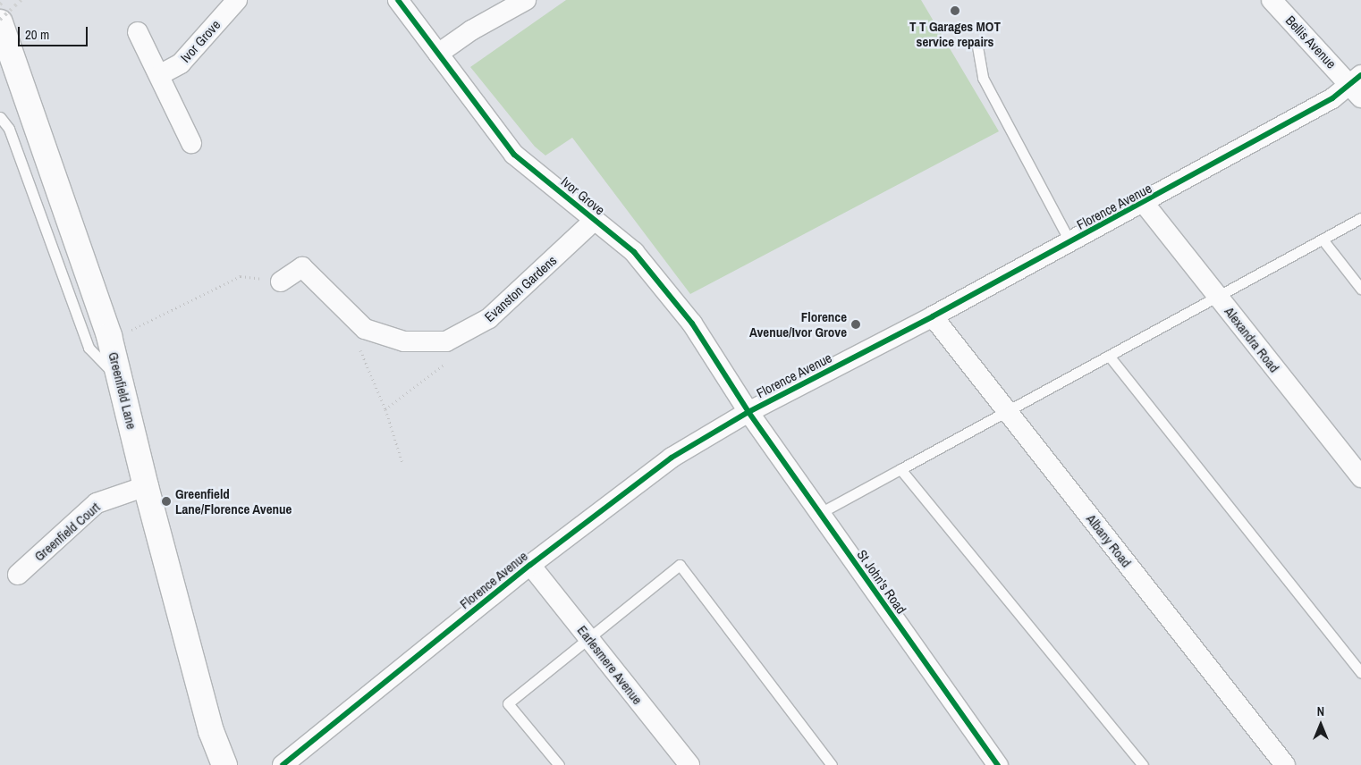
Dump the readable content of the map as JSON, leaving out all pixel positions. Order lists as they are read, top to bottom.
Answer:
{
  "streets": {
    "street": [
      "Ivor Grove",
      "Bellis Avenue",
      "Florence Avenue",
      "Evanston Gardens",
      "Alexandra Road",
      "Greenfield Lane",
      "Greenfield Court",
      "Albany Road",
      "St John's Road",
      "Earlesmere Avenue"
    ]
  },
  "crossings": [
    ["Ivor Grove", "Florence Avenue"],
    ["Ivor Grove", "Evanston Gardens"],
    ["Ivor Grove", "St John's Road"],
    ["Bellis Avenue", "Florence Avenue"],
    ["Florence Avenue", "Alexandra Road"],
    ["Florence Avenue", "Albany Road"],
    ["Florence Avenue", "St John's Road"],
    ["Florence Avenue", "Earlesmere Avenue"],
    ["Greenfield Lane", "Greenfield Court"]
  ],
  "places": ["T T Garages MOT service repairs", "Florence Avenue/Ivor Grove", "Greenfield Lane/Florence Avenue"],
  "scale_bar": "20 m",
  "north": "top"
}
